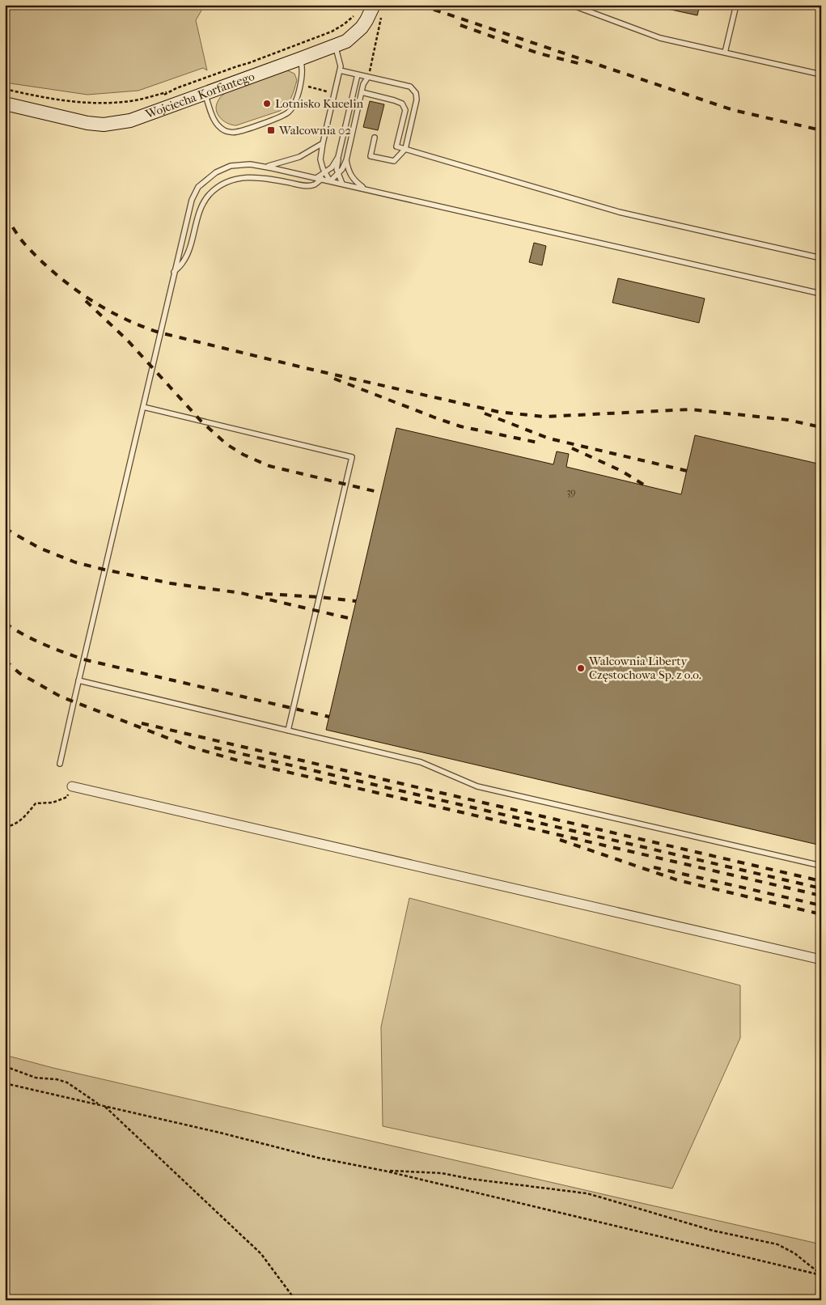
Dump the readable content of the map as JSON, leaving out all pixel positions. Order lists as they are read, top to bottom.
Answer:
{
  "streets": {
    "street": ["Wojciecha Korfantego"]
  },
  "places": {
    "other": ["Lotnisko Kucelin", "Walcownia Liberty Częstochowa Sp. z o.o."],
    "transit": ["Walcownia 02"]
  },
  "house_numbers": ["39"]
}
